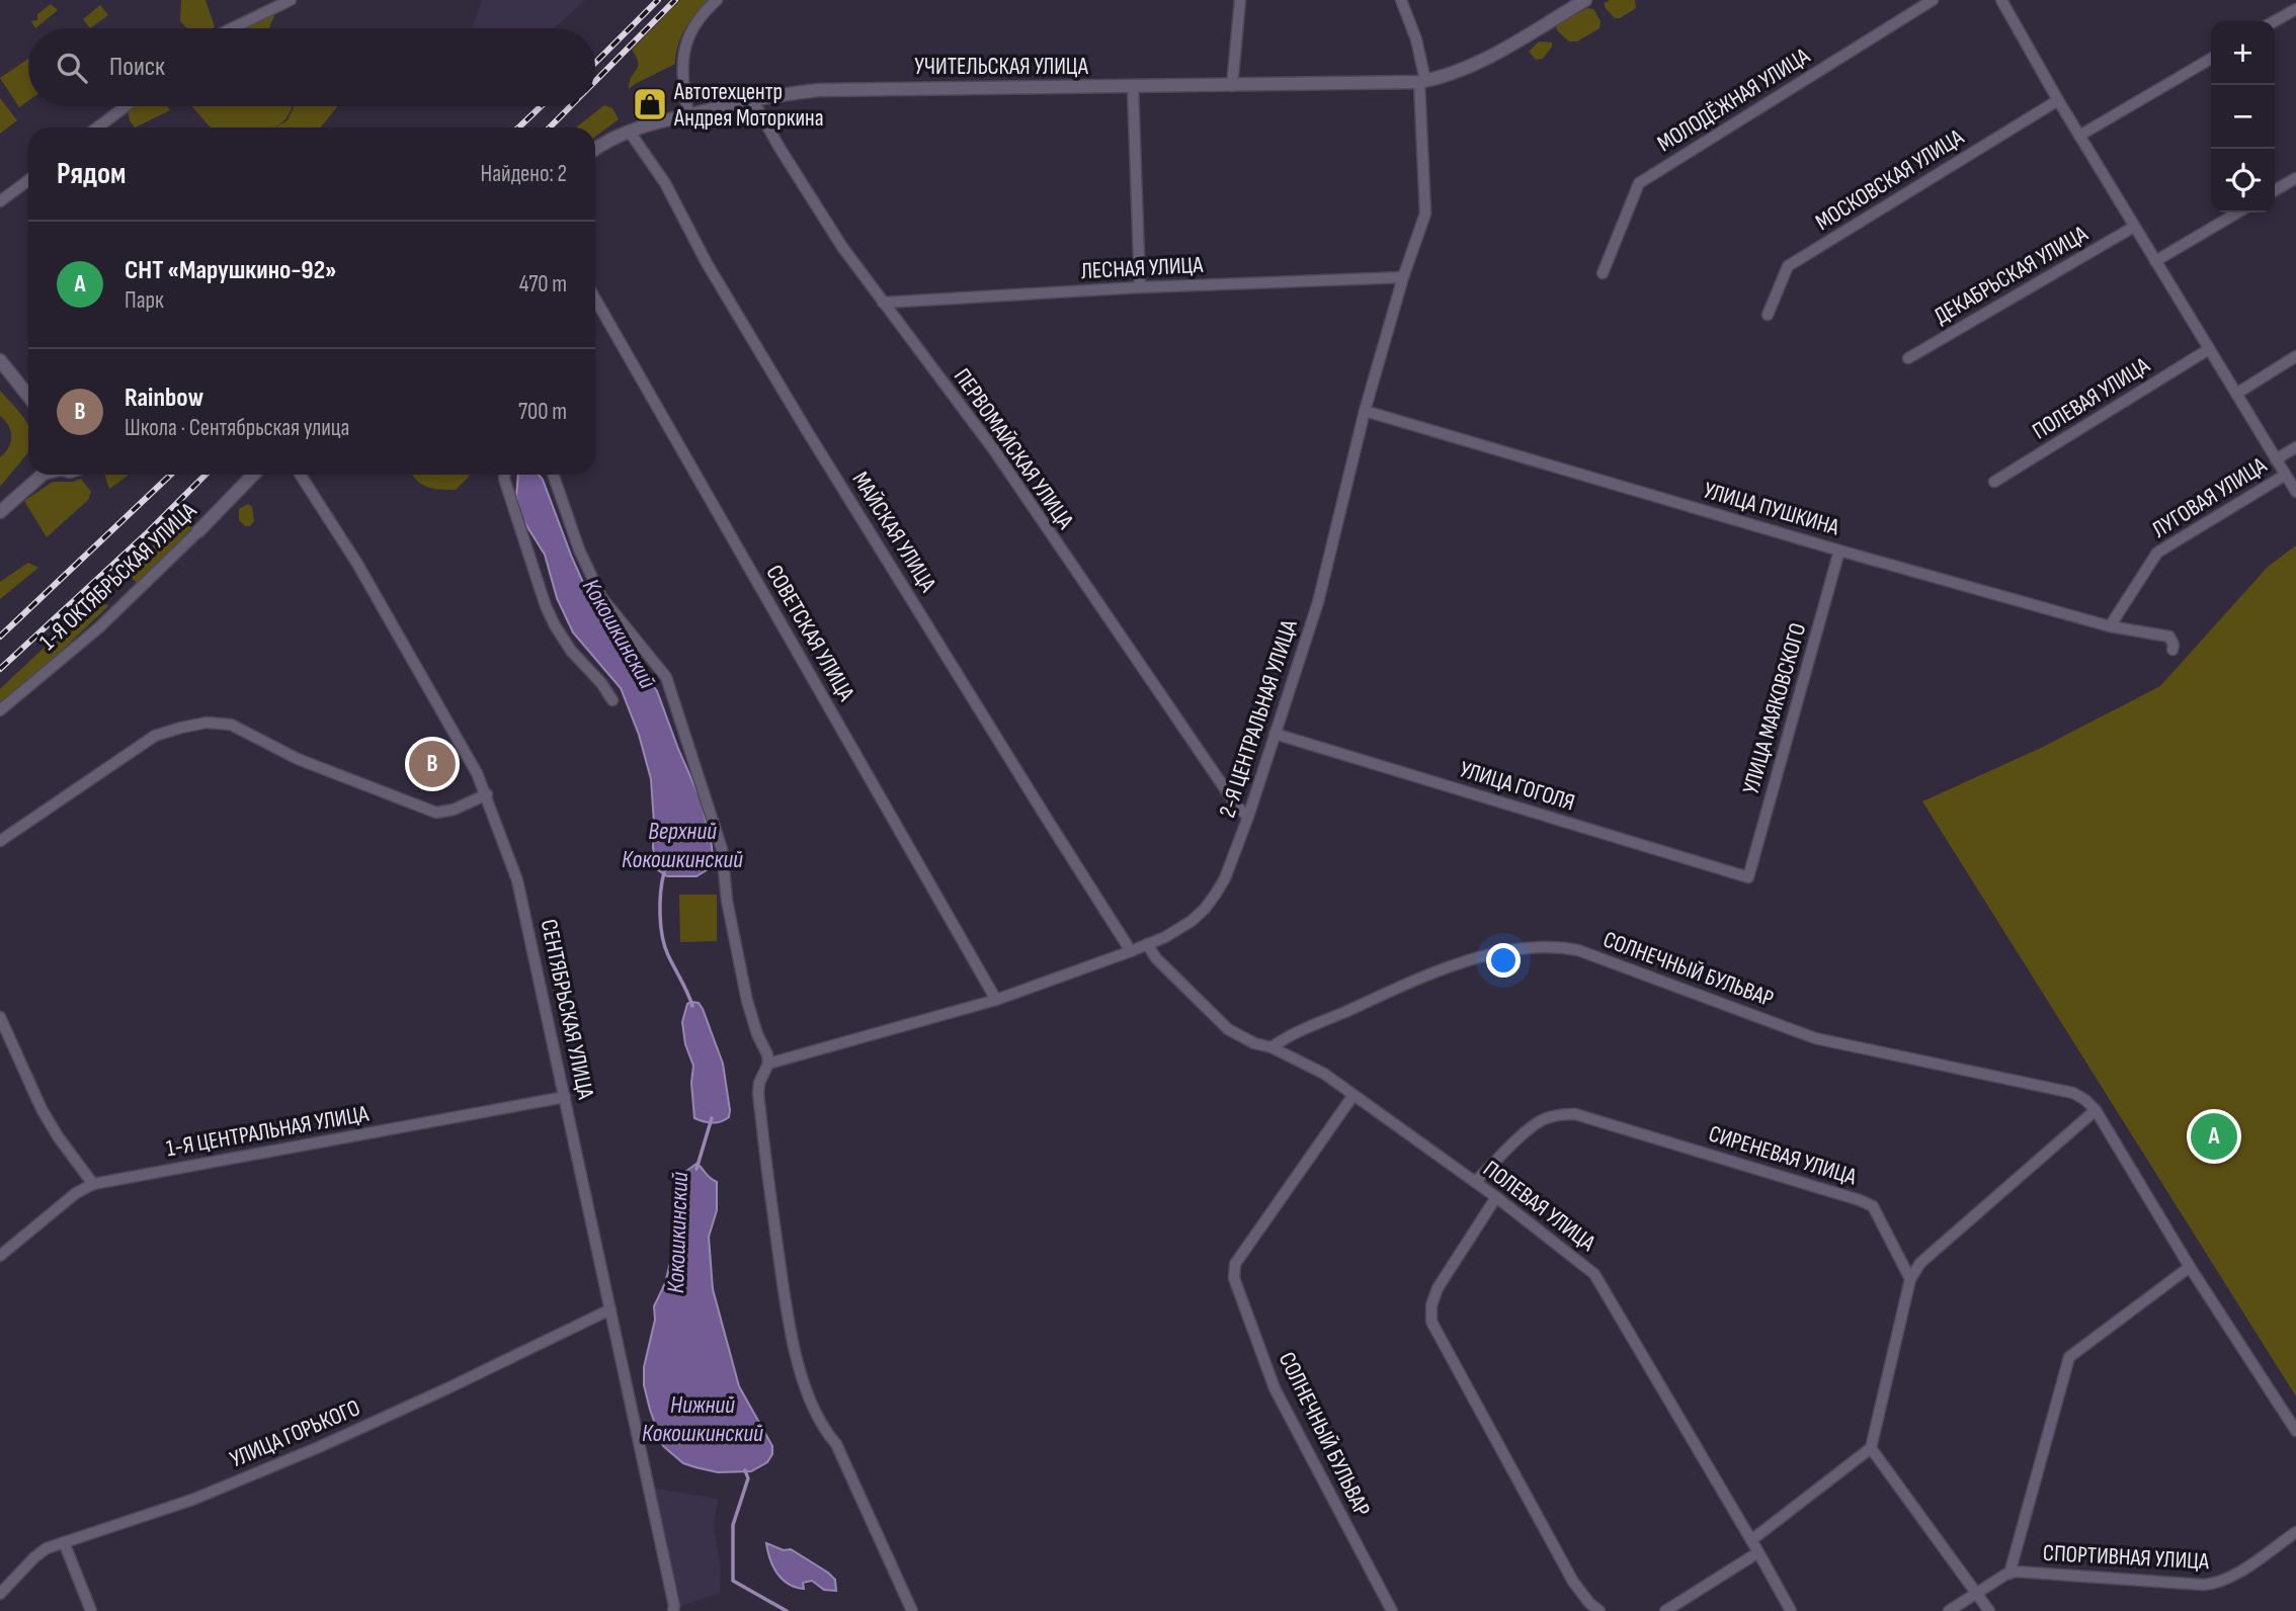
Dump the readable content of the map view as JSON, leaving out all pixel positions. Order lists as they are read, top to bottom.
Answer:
{
  "streets": {
    "street": [
      "УЧИТЕЛЬСКАЯ УЛИЦА",
      "МОЛОДЁЖНАЯ УЛИЦА",
      "МОСКОВСКАЯ УЛИЦА",
      "ЛЕСНАЯ УЛИЦА",
      "ДЕКАБРЬСКАЯ УЛИЦА",
      "ПОЛЕВАЯ УЛИЦА",
      "ПЕРВОМАЙСКАЯ УЛИЦА",
      "ЛУГОВАЯ УЛИЦА",
      "УЛИЦА ПУШКИНА",
      "МАЙСКАЯ УЛИЦА",
      "1-Я ОКТЯБРЬСКАЯ УЛИЦА",
      "СОВЕТСКАЯ УЛИЦА",
      "УЛИЦА МАЯКОВСКОГО",
      "2-Я ЦЕНТРАЛЬНАЯ УЛИЦА",
      "УЛИЦА ГОГОЛЯ",
      "СОЛНЕЧНЫЙ БУЛЬВАР",
      "СЕНТЯБРЬСКАЯ УЛИЦА",
      "1-Я ЦЕНТРАЛЬНАЯ УЛИЦА",
      "СИРЕНЕВАЯ УЛИЦА",
      "УЛИЦА ГОРЬКОГО",
      "СПОРТИВНАЯ УЛИЦА"
    ]
  },
  "crossings": [
    ["УЧИТЕЛЬСКАЯ УЛИЦА", "ПЕРВОМАЙСКАЯ УЛИЦА"],
    ["УЧИТЕЛЬСКАЯ УЛИЦА", "МАЙСКАЯ УЛИЦА"],
    ["УЧИТЕЛЬСКАЯ УЛИЦА", "2-Я ЦЕНТРАЛЬНАЯ УЛИЦА"],
    ["ЛЕСНАЯ УЛИЦА", "ПЕРВОМАЙСКАЯ УЛИЦА"],
    ["ЛЕСНАЯ УЛИЦА", "2-Я ЦЕНТРАЛЬНАЯ УЛИЦА"],
    ["ПОЛЕВАЯ УЛИЦА", "2-Я ЦЕНТРАЛЬНАЯ УЛИЦА"],
    ["ПОЛЕВАЯ УЛИЦА", "СОЛНЕЧНЫЙ БУЛЬВАР"],
    ["ПОЛЕВАЯ УЛИЦА", "СИРЕНЕВАЯ УЛИЦА"],
    ["ПЕРВОМАЙСКАЯ УЛИЦА", "2-Я ЦЕНТРАЛЬНАЯ УЛИЦА"],
    ["ЛУГОВАЯ УЛИЦА", "УЛИЦА ПУШКИНА"],
    ["УЛИЦА ПУШКИНА", "УЛИЦА МАЯКОВСКОГО"],
    ["УЛИЦА ПУШКИНА", "2-Я ЦЕНТРАЛЬНАЯ УЛИЦА"],
    ["МАЙСКАЯ УЛИЦА", "2-Я ЦЕНТРАЛЬНАЯ УЛИЦА"],
    ["СОВЕТСКАЯ УЛИЦА", "2-Я ЦЕНТРАЛЬНАЯ УЛИЦА"],
    ["УЛИЦА МАЯКОВСКОГО", "УЛИЦА ГОГОЛЯ"],
    ["2-Я ЦЕНТРАЛЬНАЯ УЛИЦА", "УЛИЦА ГОГОЛЯ"],
    ["СЕНТЯБРЬСКАЯ УЛИЦА", "1-Я ЦЕНТРАЛЬНАЯ УЛИЦА"],
    ["СЕНТЯБРЬСКАЯ УЛИЦА", "УЛИЦА ГОРЬКОГО"]
  ],
  "water": ["Кокошкинский", "Верхний Кокошкинский", "Нижний Кокошкинский"],
  "places": {
    "shop": ["Автотехцентр Андрея Моторкина"]
  },
  "page": {
    "map_buttons": ["+", "−"],
    "search": "Поиск",
    "heading": ["Рядом", "Найдено: 2"],
    "list": [
      {
        "mark": "A",
        "name": "СНТ «Марушкино-92»",
        "note": "Парк",
        "value": "470 m"
      },
      {
        "mark": "B",
        "name": "Rainbow",
        "note": "Школа · Сентябрьская улица",
        "value": "700 m"
      }
    ],
    "pins": ["B", "A"]
  }
}
